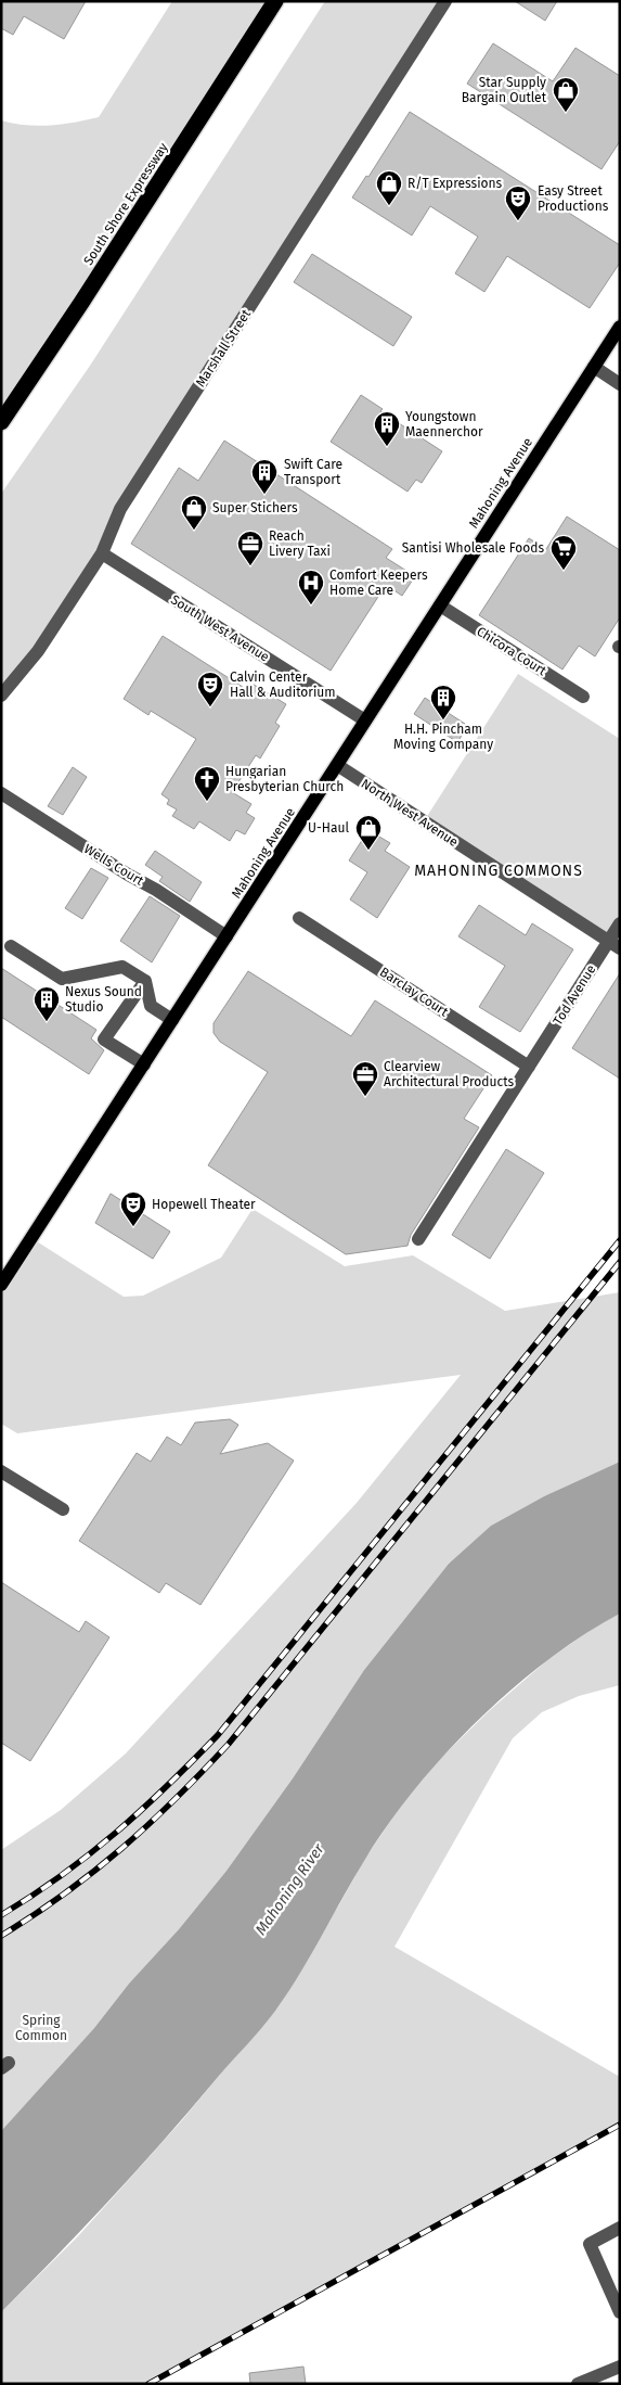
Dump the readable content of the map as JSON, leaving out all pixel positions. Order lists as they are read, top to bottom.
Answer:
{
  "streets": {
    "highway": ["South Shore Expressway"],
    "main road": ["Mahoning Avenue"],
    "street": [
      "Marshall Street",
      "South West Avenue",
      "Chicora Court",
      "North West Avenue",
      "Wells Court",
      "Barclay Court",
      "Tod Avenue"
    ]
  },
  "crossings": [
    ["Marshall Street", "South West Avenue"],
    ["Mahoning Avenue", "South West Avenue"],
    ["Mahoning Avenue", "Chicora Court"],
    ["Mahoning Avenue", "North West Avenue"],
    ["Mahoning Avenue", "Wells Court"],
    ["North West Avenue", "Tod Avenue"],
    ["Barclay Court", "Tod Avenue"]
  ],
  "districts": ["MAHONING COMMONS"],
  "water": ["Mahoning River"],
  "parks": ["Spring Common"],
  "places": {
    "shop": [
      "Star Supply Bargain Outlet",
      "R/T Expressions",
      "Super Stichers",
      "U-Haul"
    ],
    "theatre": ["Easy Street Productions", "Calvin Center Hall & Auditorium", "Hopewell Theater"],
    "building": [
      "Youngstown Maennerchor",
      "Swift Care Transport",
      "H.H. Pincham Moving Company",
      "Nexus Sound Studio"
    ],
    "office": ["Reach Livery Taxi", "Clearview Architectural Products"],
    "supermarket": ["Santisi Wholesale Foods"],
    "hospital": ["Comfort Keepers Home Care"],
    "church": ["Hungarian Presbyterian Church"]
  }
}
